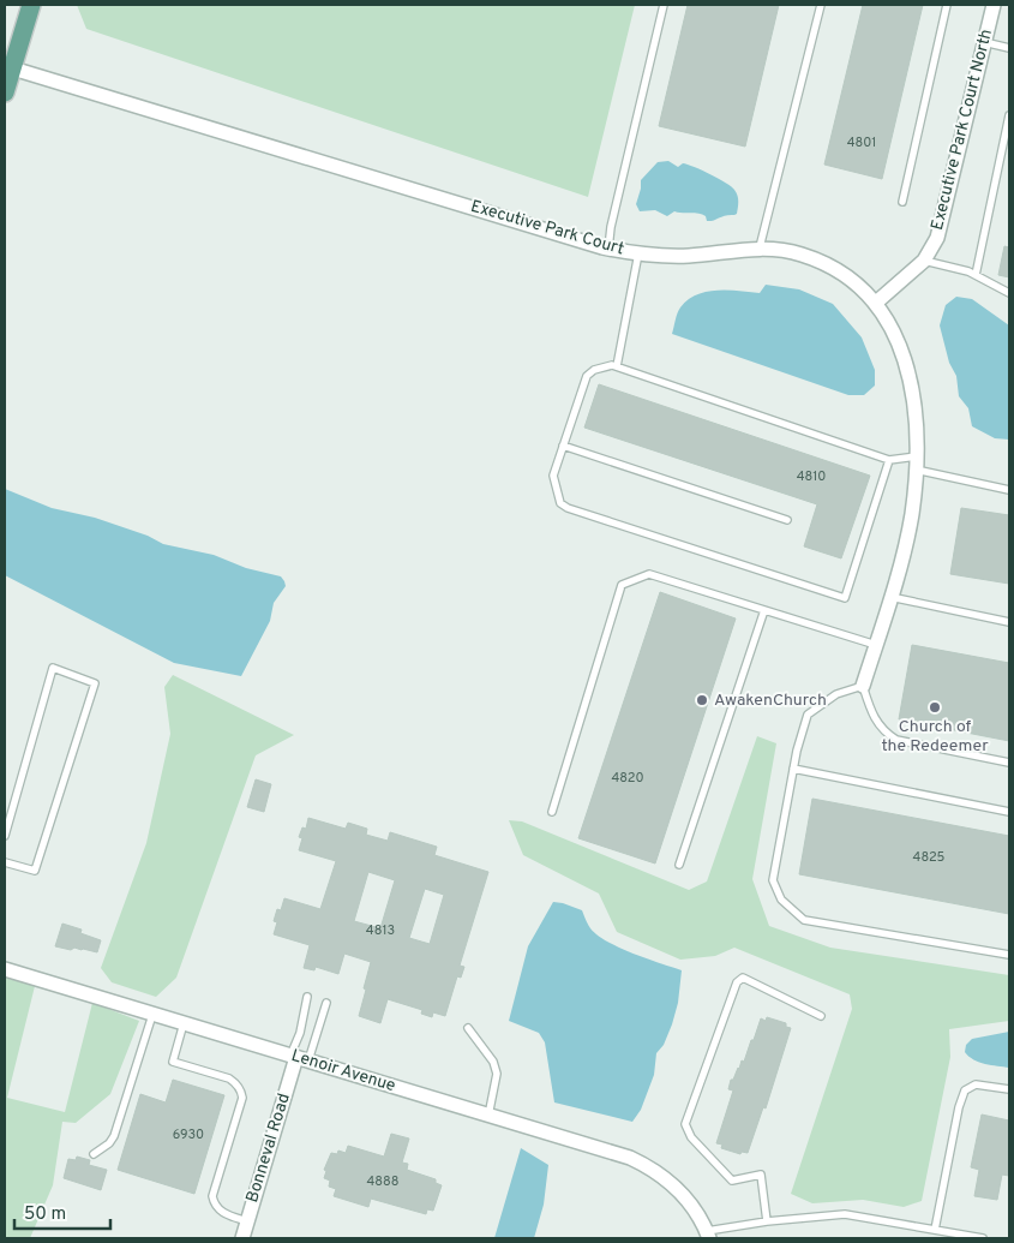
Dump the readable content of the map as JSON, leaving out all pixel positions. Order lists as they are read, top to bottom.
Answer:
{
  "streets": {
    "street": [
      "Executive Park Court North",
      "Executive Park Court",
      "Lenoir Avenue",
      "Bonneval Road"
    ]
  },
  "crossings": [
    ["Executive Park Court North", "Executive Park Court"],
    ["Lenoir Avenue", "Bonneval Road"]
  ],
  "places": ["AwakenChurch", "Church of the Redeemer"],
  "house_numbers": [
    "4801",
    "4810",
    "4820",
    "4825",
    "4813",
    "6930",
    "4888"
  ],
  "scale_bar": "50 m"
}
